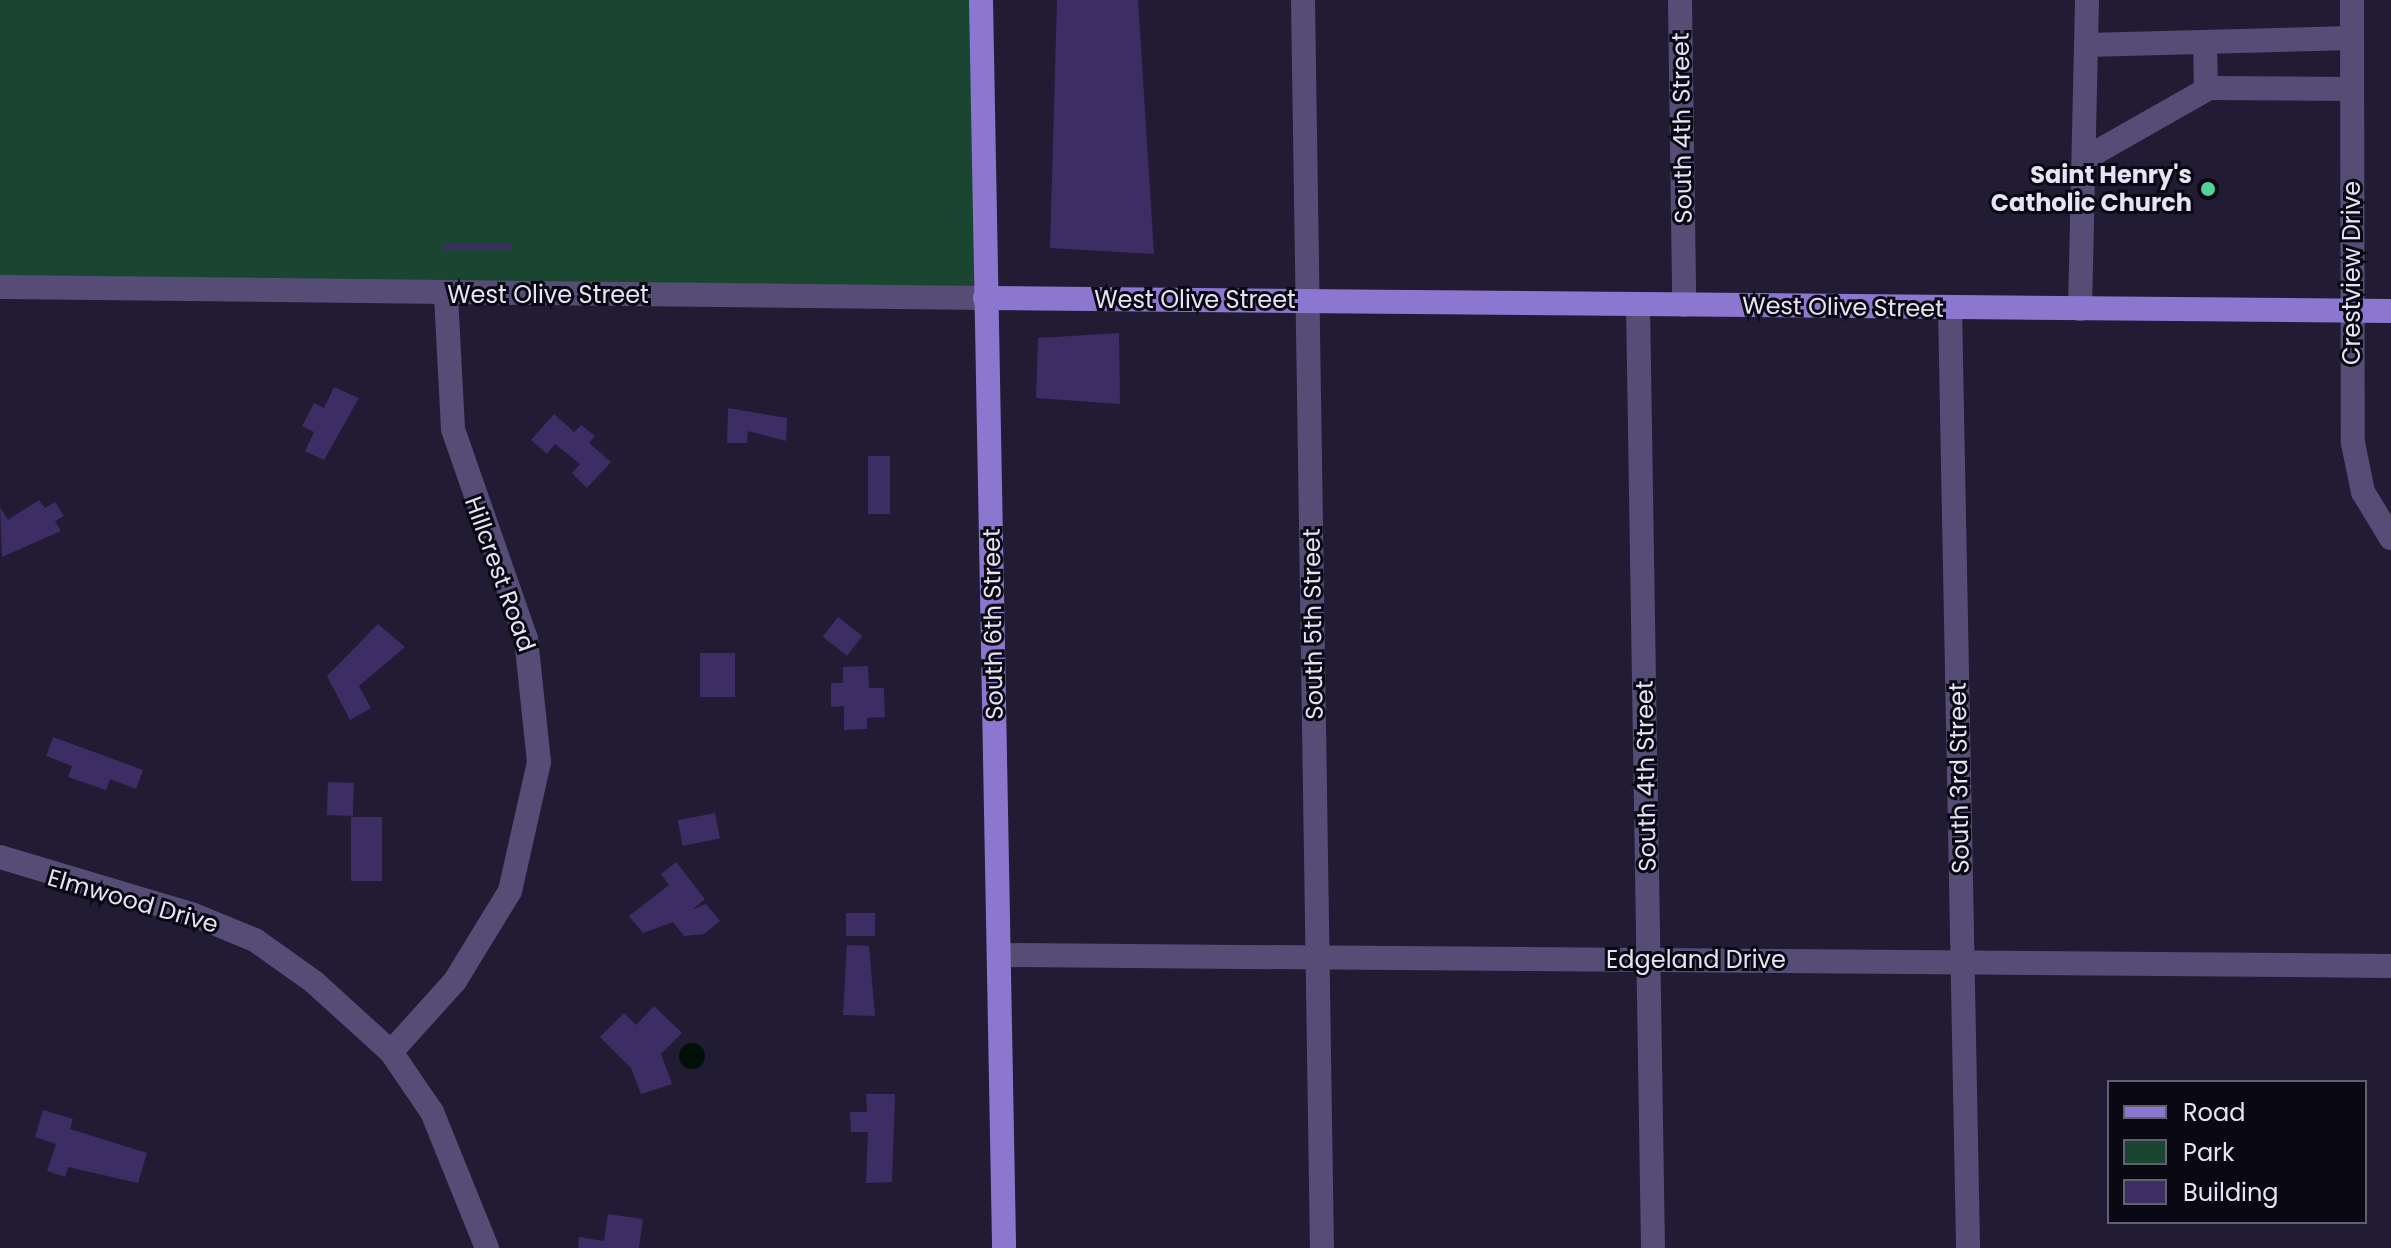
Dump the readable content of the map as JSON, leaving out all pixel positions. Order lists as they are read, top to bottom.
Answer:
{
  "streets": {
    "main road": ["West Olive Street", "South 6th Street"],
    "street": [
      "South 4th Street",
      "Crestview Drive",
      "Hillcrest Road",
      "South 5th Street",
      "South 3rd Street",
      "Elmwood Drive",
      "Edgeland Drive"
    ]
  },
  "crossings": [
    ["South 4th Street", "West Olive Street"],
    ["South 4th Street", "Edgeland Drive"],
    ["Crestview Drive", "West Olive Street"],
    ["West Olive Street", "Hillcrest Road"],
    ["West Olive Street", "South 6th Street"],
    ["West Olive Street", "South 5th Street"],
    ["West Olive Street", "South 3rd Street"],
    ["Hillcrest Road", "Elmwood Drive"],
    ["South 6th Street", "Edgeland Drive"],
    ["South 5th Street", "Edgeland Drive"],
    ["South 3rd Street", "Edgeland Drive"]
  ],
  "places": ["Saint Henry's Catholic Church"],
  "legend": ["Road", "Park", "Building"]
}
